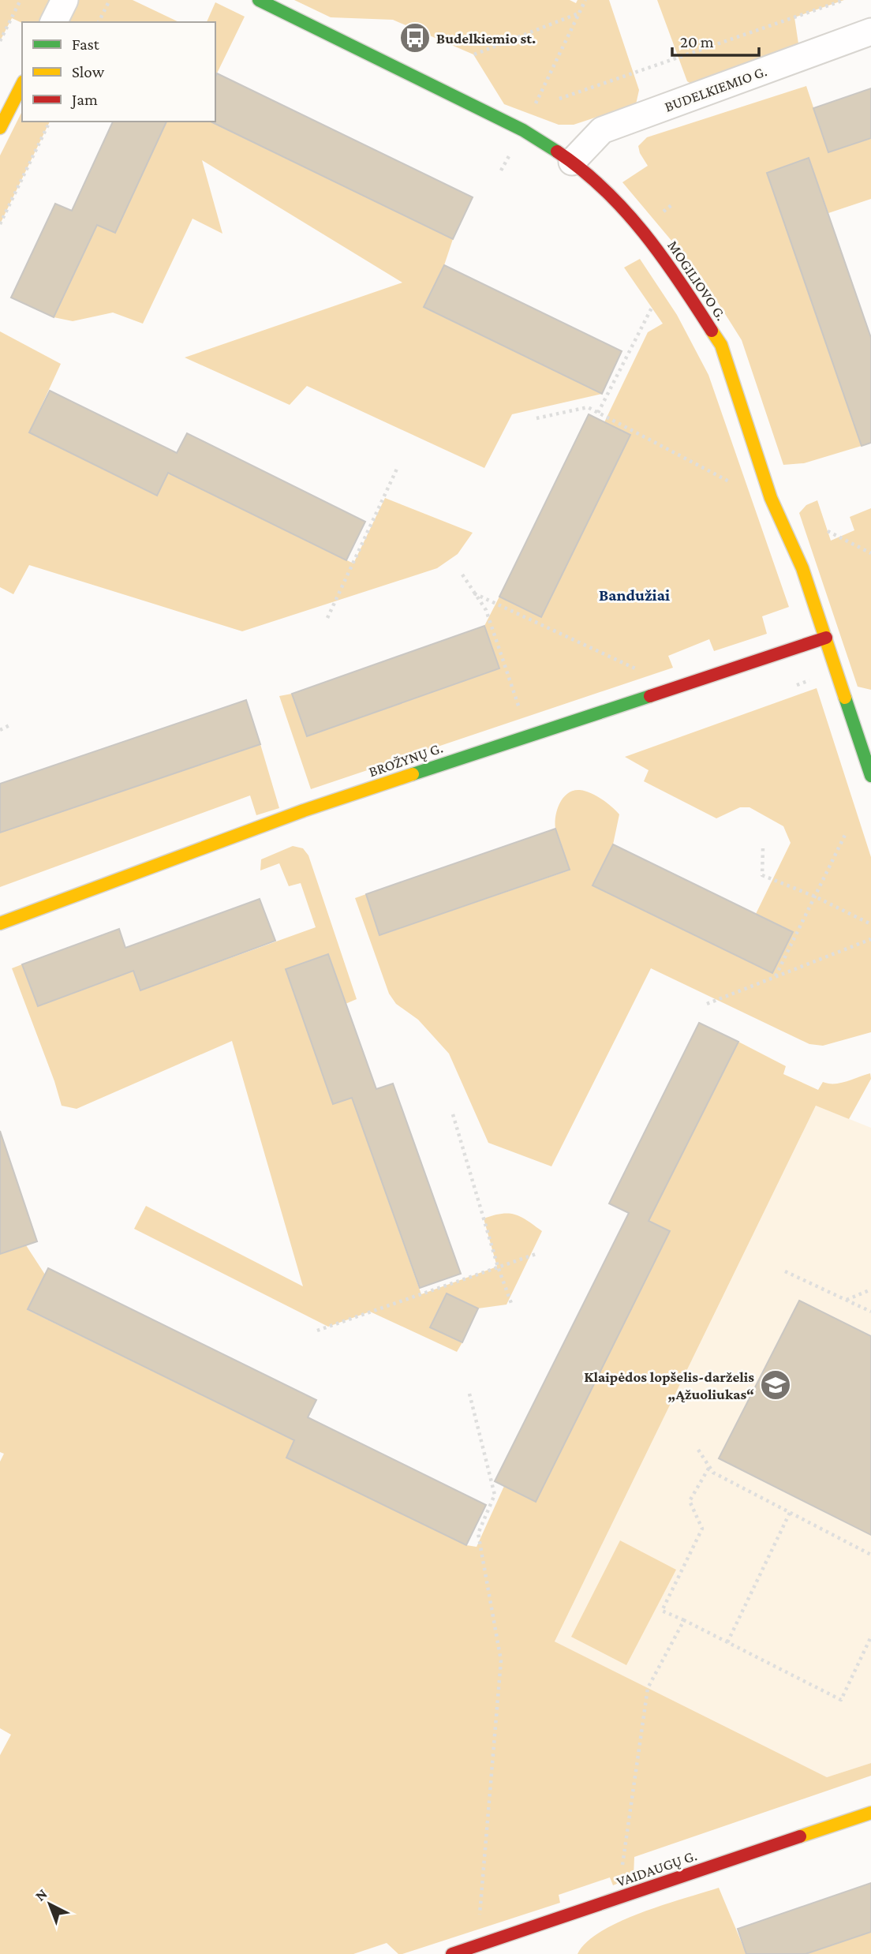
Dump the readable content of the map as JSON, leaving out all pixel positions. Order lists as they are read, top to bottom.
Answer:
{
  "streets": {
    "street": [
      "BUDELKIEMIO G.",
      "MOGILIOVO G.",
      "BROŽYNŲ G.",
      "VAIDAUGŲ G."
    ]
  },
  "crossings": [
    ["BUDELKIEMIO G.", "MOGILIOVO G."],
    ["MOGILIOVO G.", "BROŽYNŲ G."]
  ],
  "districts": ["Bandužiai"],
  "places": {
    "bus stop": ["Budelkiemio st."],
    "school or university": ["Klaipėdos lopšelis-darželis „Ąžuoliukas“"]
  },
  "legend": ["Fast", "Slow", "Jam"],
  "scale_bar": "20 m",
  "north": "top left"
}
